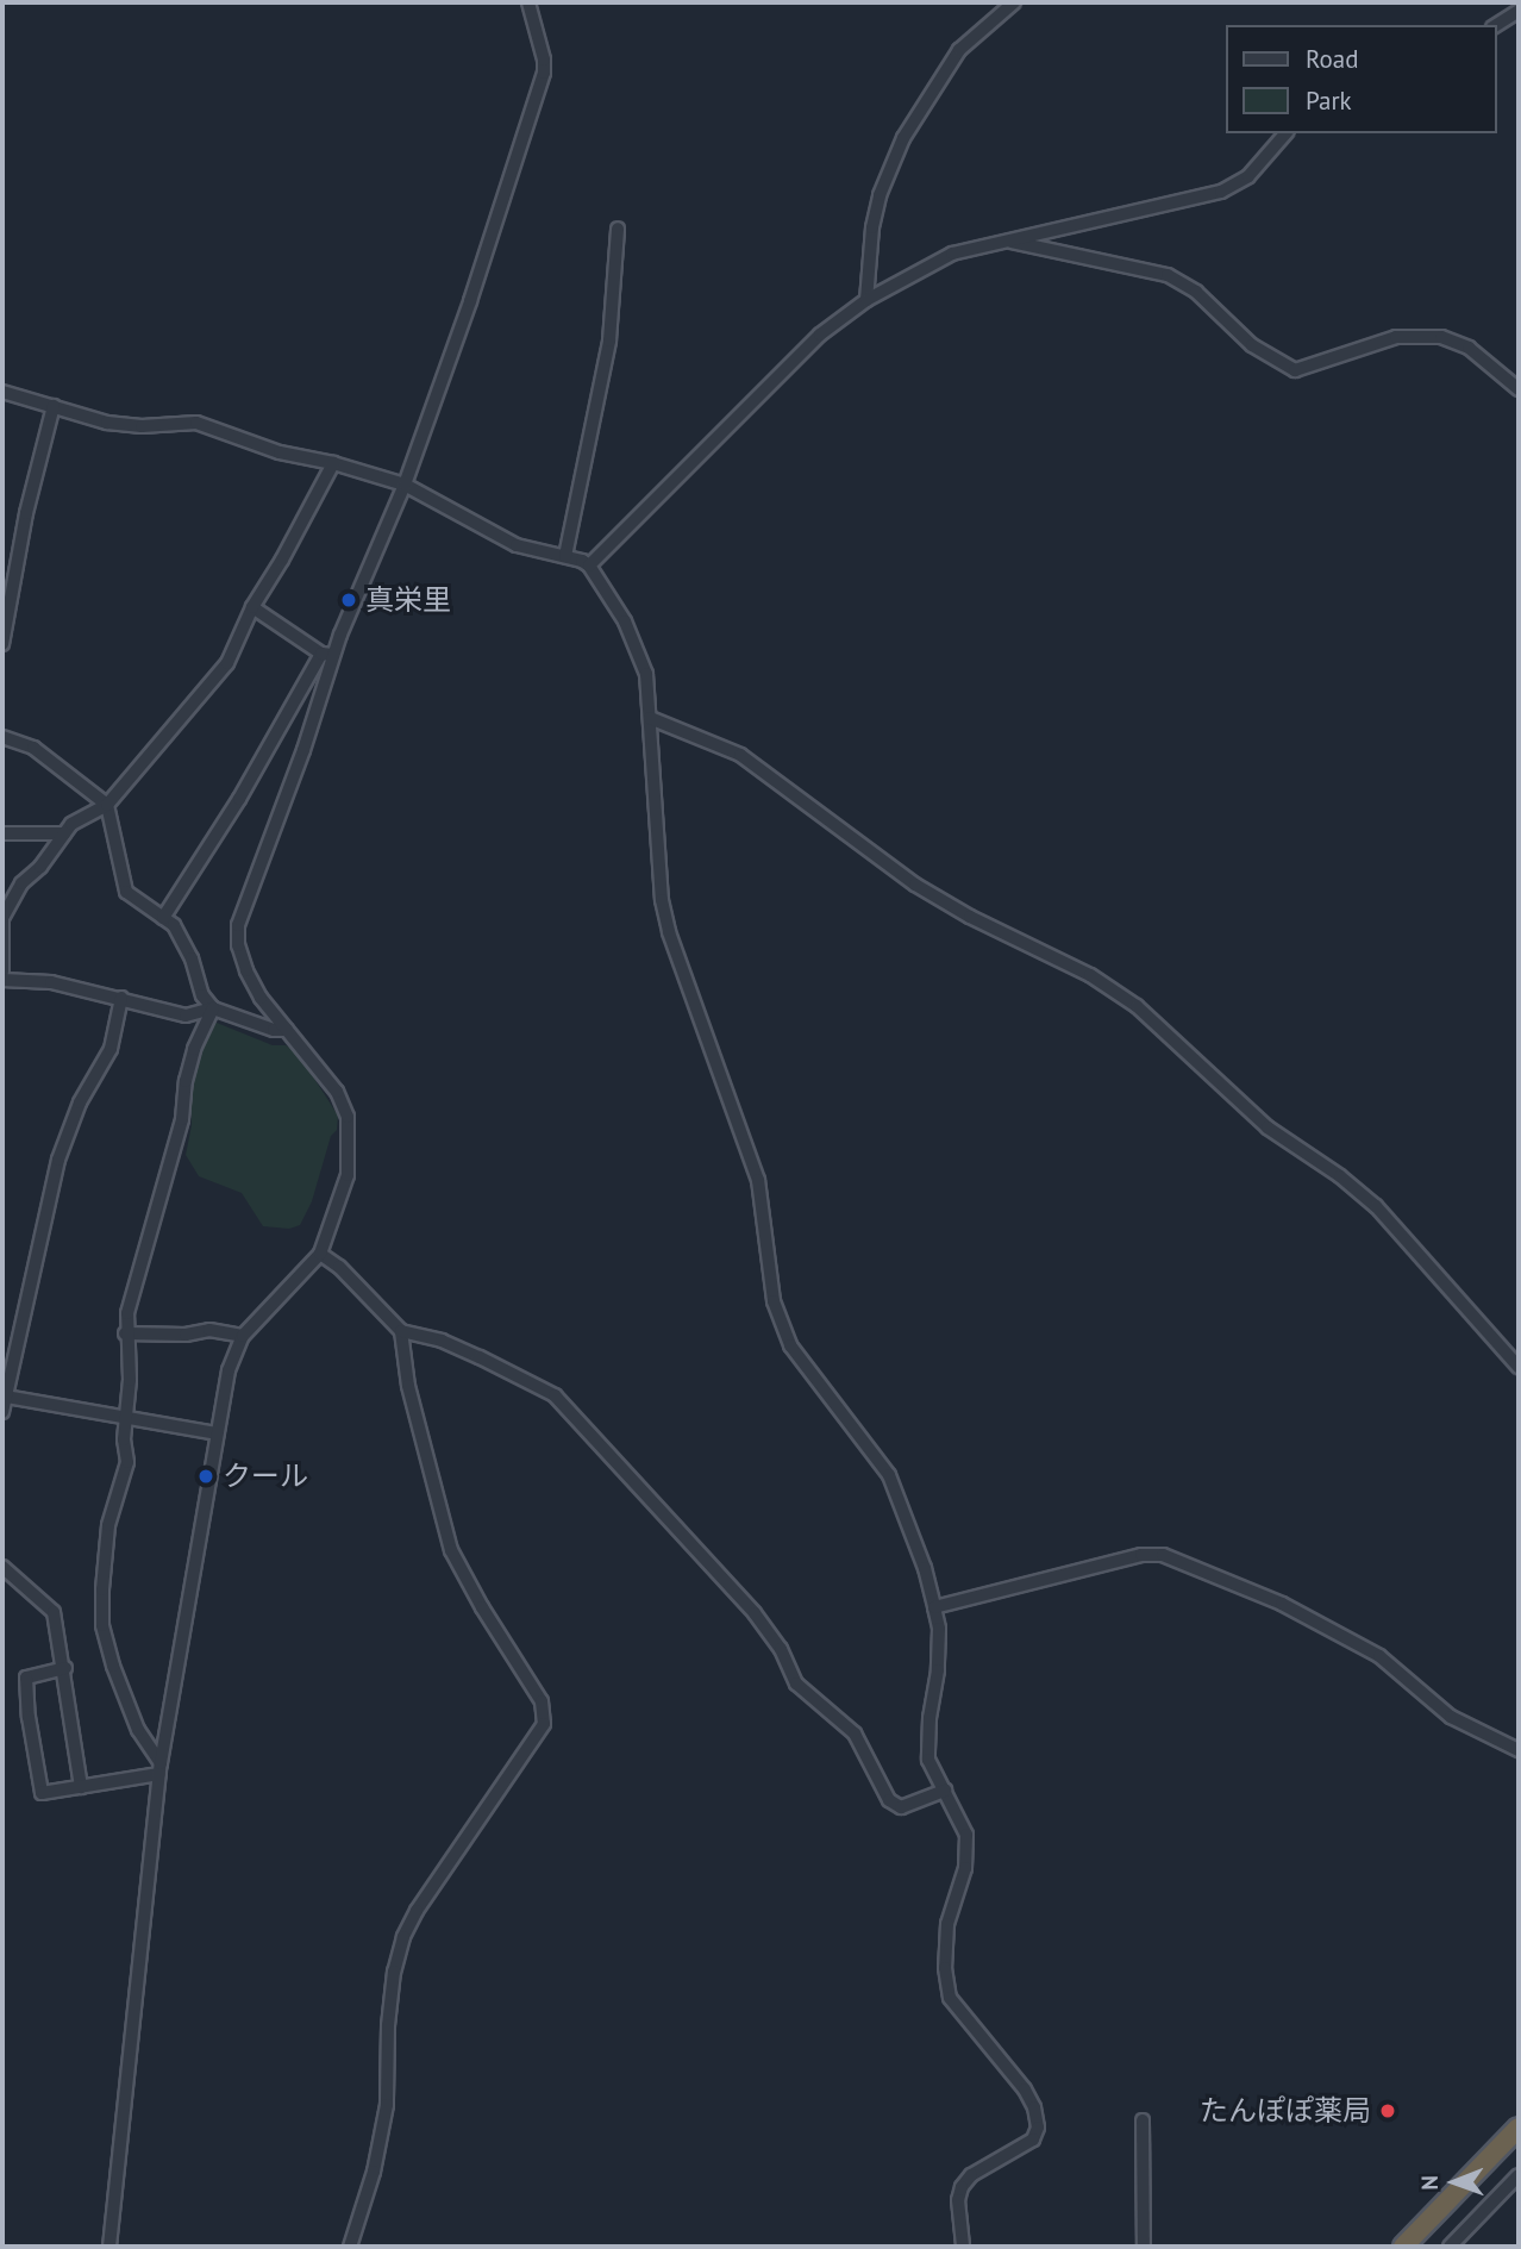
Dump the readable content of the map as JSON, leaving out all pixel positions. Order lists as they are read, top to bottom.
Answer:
{
  "places": ["真栄里", "クール", "たんぽぽ薬局"],
  "legend": ["Road", "Park"],
  "north": "left"
}
